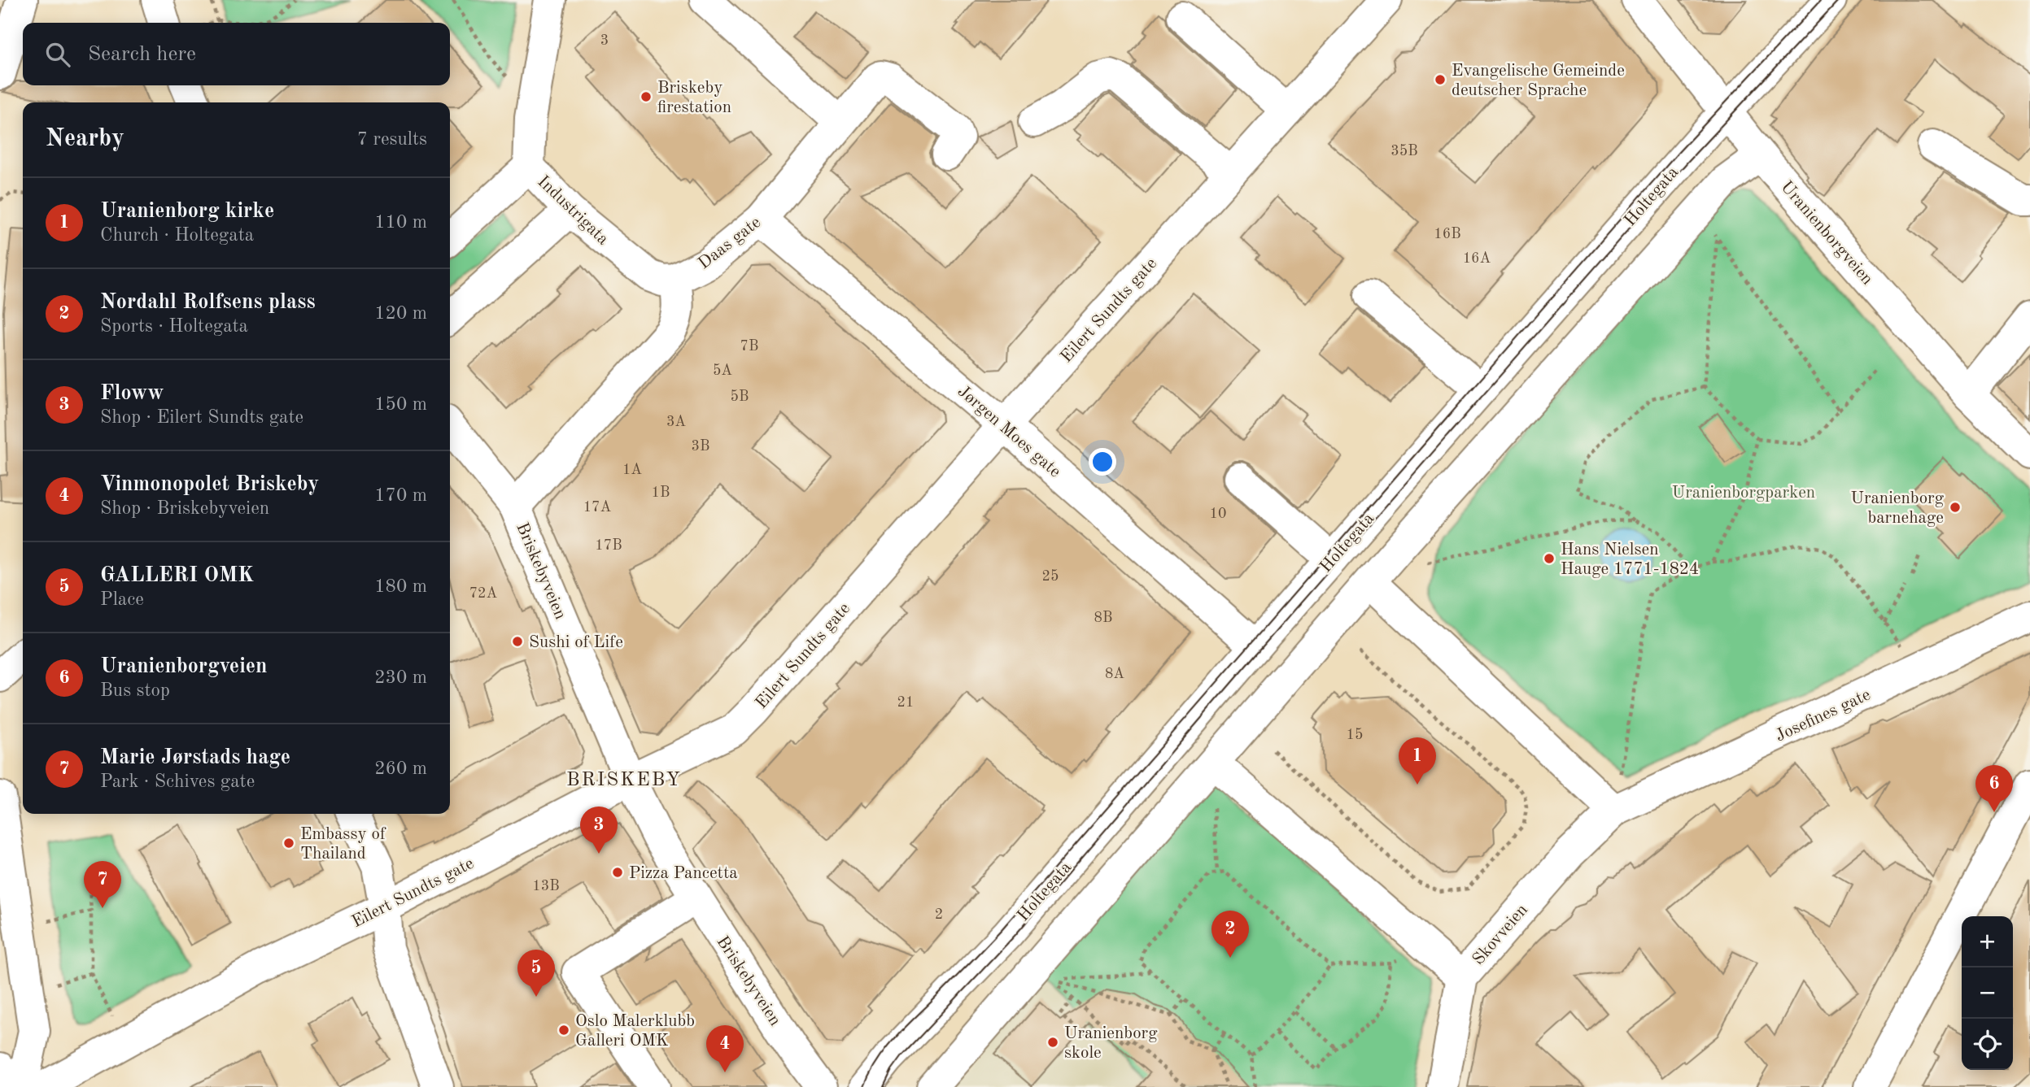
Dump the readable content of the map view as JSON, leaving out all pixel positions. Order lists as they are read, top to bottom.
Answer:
{
  "streets": {
    "street": [
      "Holtegata",
      "Industrigata",
      "Uranienborgveien",
      "Daas gate",
      "Eilert Sundts gate",
      "Jørgen Moes gate",
      "Briskebyveien",
      "Josefines gate",
      "Skovveien"
    ]
  },
  "crossings": [
    ["Holtegata", "Uranienborgveien"],
    ["Holtegata", "Jørgen Moes gate"],
    ["Industrigata", "Daas gate"],
    ["Daas gate", "Jørgen Moes gate"],
    ["Eilert Sundts gate", "Jørgen Moes gate"],
    ["Eilert Sundts gate", "Briskebyveien"],
    ["Josefines gate", "Skovveien"]
  ],
  "districts": ["BRISKEBY"],
  "parks": ["Uranienborgparken"],
  "places": [
    "Evangelische Gemeinde deutscher Sprache",
    "Briskeby firestation",
    "Uranienborg barnehage",
    "Hans Nielsen Hauge 1771-1824",
    "Sushi of Life",
    "Embassy of Thailand",
    "Pizza Pancetta",
    "Oslo Malerklubb Galleri OMK",
    "Uranienborg skole"
  ],
  "house_numbers": [
    "3",
    "35B",
    "16B",
    "16A",
    "7B",
    "5A",
    "5B",
    "3A",
    "3B",
    "1A",
    "1B",
    "17A",
    "10",
    "17B",
    "25",
    "72A",
    "8B",
    "8A",
    "21",
    "15",
    "13B",
    "2"
  ],
  "page": {
    "search": "Search here",
    "heading": ["Nearby", "7 results"],
    "list": [
      {
        "mark": "1",
        "name": "Uranienborg kirke",
        "note": "Church · Holtegata",
        "value": "110 m"
      },
      {
        "mark": "2",
        "name": "Nordahl Rolfsens plass",
        "note": "Sports · Holtegata",
        "value": "120 m"
      },
      {
        "mark": "3",
        "name": "Floww",
        "note": "Shop · Eilert Sundts gate",
        "value": "150 m"
      },
      {
        "mark": "4",
        "name": "Vinmonopolet Briskeby",
        "note": "Shop · Briskebyveien",
        "value": "170 m"
      },
      {
        "mark": "5",
        "name": "GALLERI OMK",
        "note": "Place",
        "value": "180 m"
      },
      {
        "mark": "6",
        "name": "Uranienborgveien",
        "note": "Bus stop",
        "value": "230 m"
      },
      {
        "mark": "7",
        "name": "Marie Jørstads hage",
        "note": "Park · Schives gate",
        "value": "260 m"
      }
    ],
    "pins": [
      "1",
      "6",
      "3",
      "7",
      "2",
      "5",
      "4"
    ],
    "map_buttons": ["+", "−"]
  }
}
